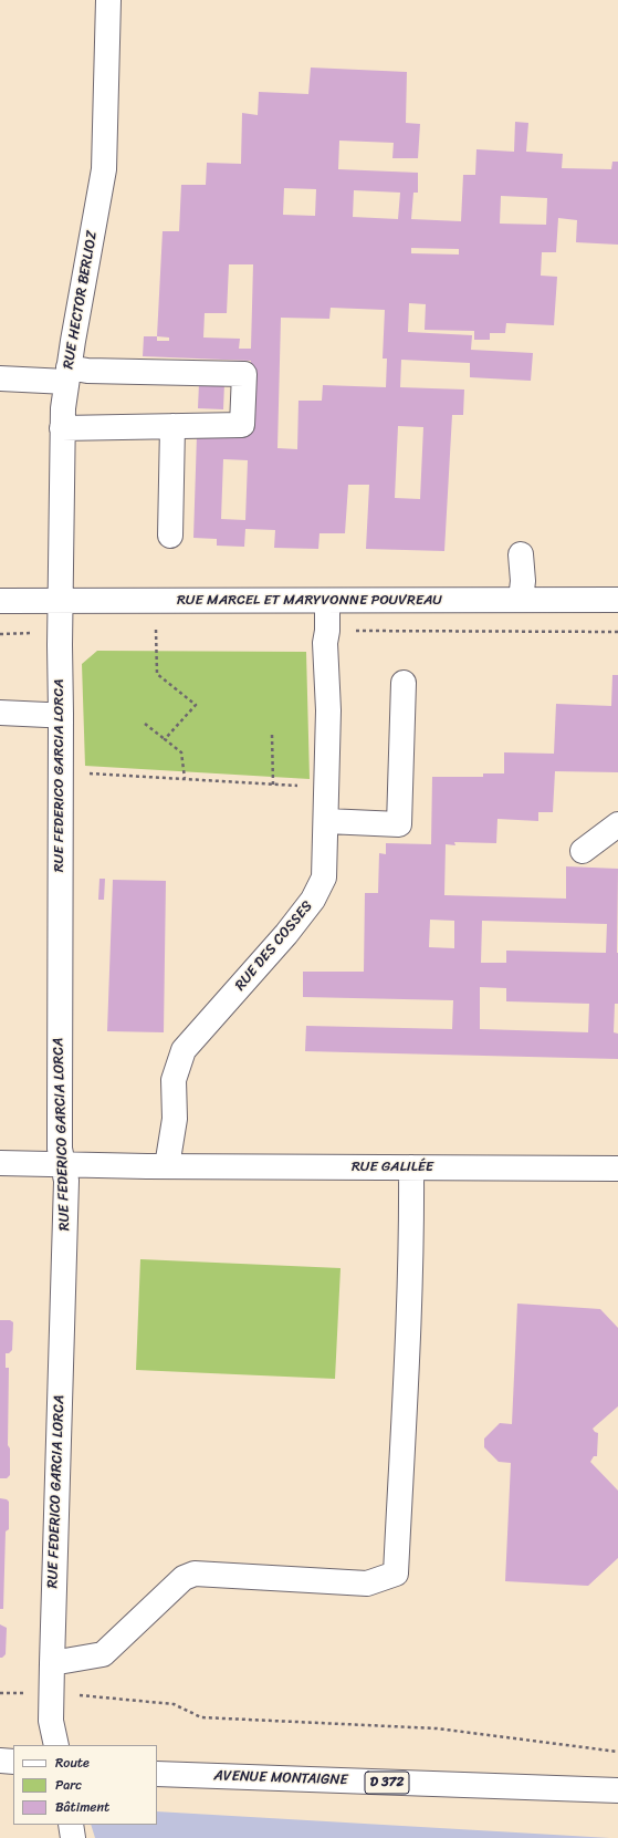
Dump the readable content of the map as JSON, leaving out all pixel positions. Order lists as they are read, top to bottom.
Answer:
{
  "streets": {
    "street": [
      "RUE HECTOR BERLIOZ",
      "RUE MARCEL ET MARYVONNE POUVREAU",
      "RUE FEDERICO GARCIA LORCA",
      "RUE DES COSSES",
      "RUE GALILÉE",
      "AVENUE MONTAIGNE",
      "D 372"
    ]
  },
  "crossings": [
    ["RUE HECTOR BERLIOZ", "RUE MARCEL ET MARYVONNE POUVREAU"],
    ["RUE HECTOR BERLIOZ", "RUE FEDERICO GARCIA LORCA"],
    ["RUE MARCEL ET MARYVONNE POUVREAU", "RUE FEDERICO GARCIA LORCA"],
    ["RUE MARCEL ET MARYVONNE POUVREAU", "RUE DES COSSES"],
    ["RUE FEDERICO GARCIA LORCA", "RUE GALILÉE"],
    ["RUE DES COSSES", "RUE GALILÉE"]
  ],
  "legend": ["Route", "Parc", "Bâtiment"]
}
